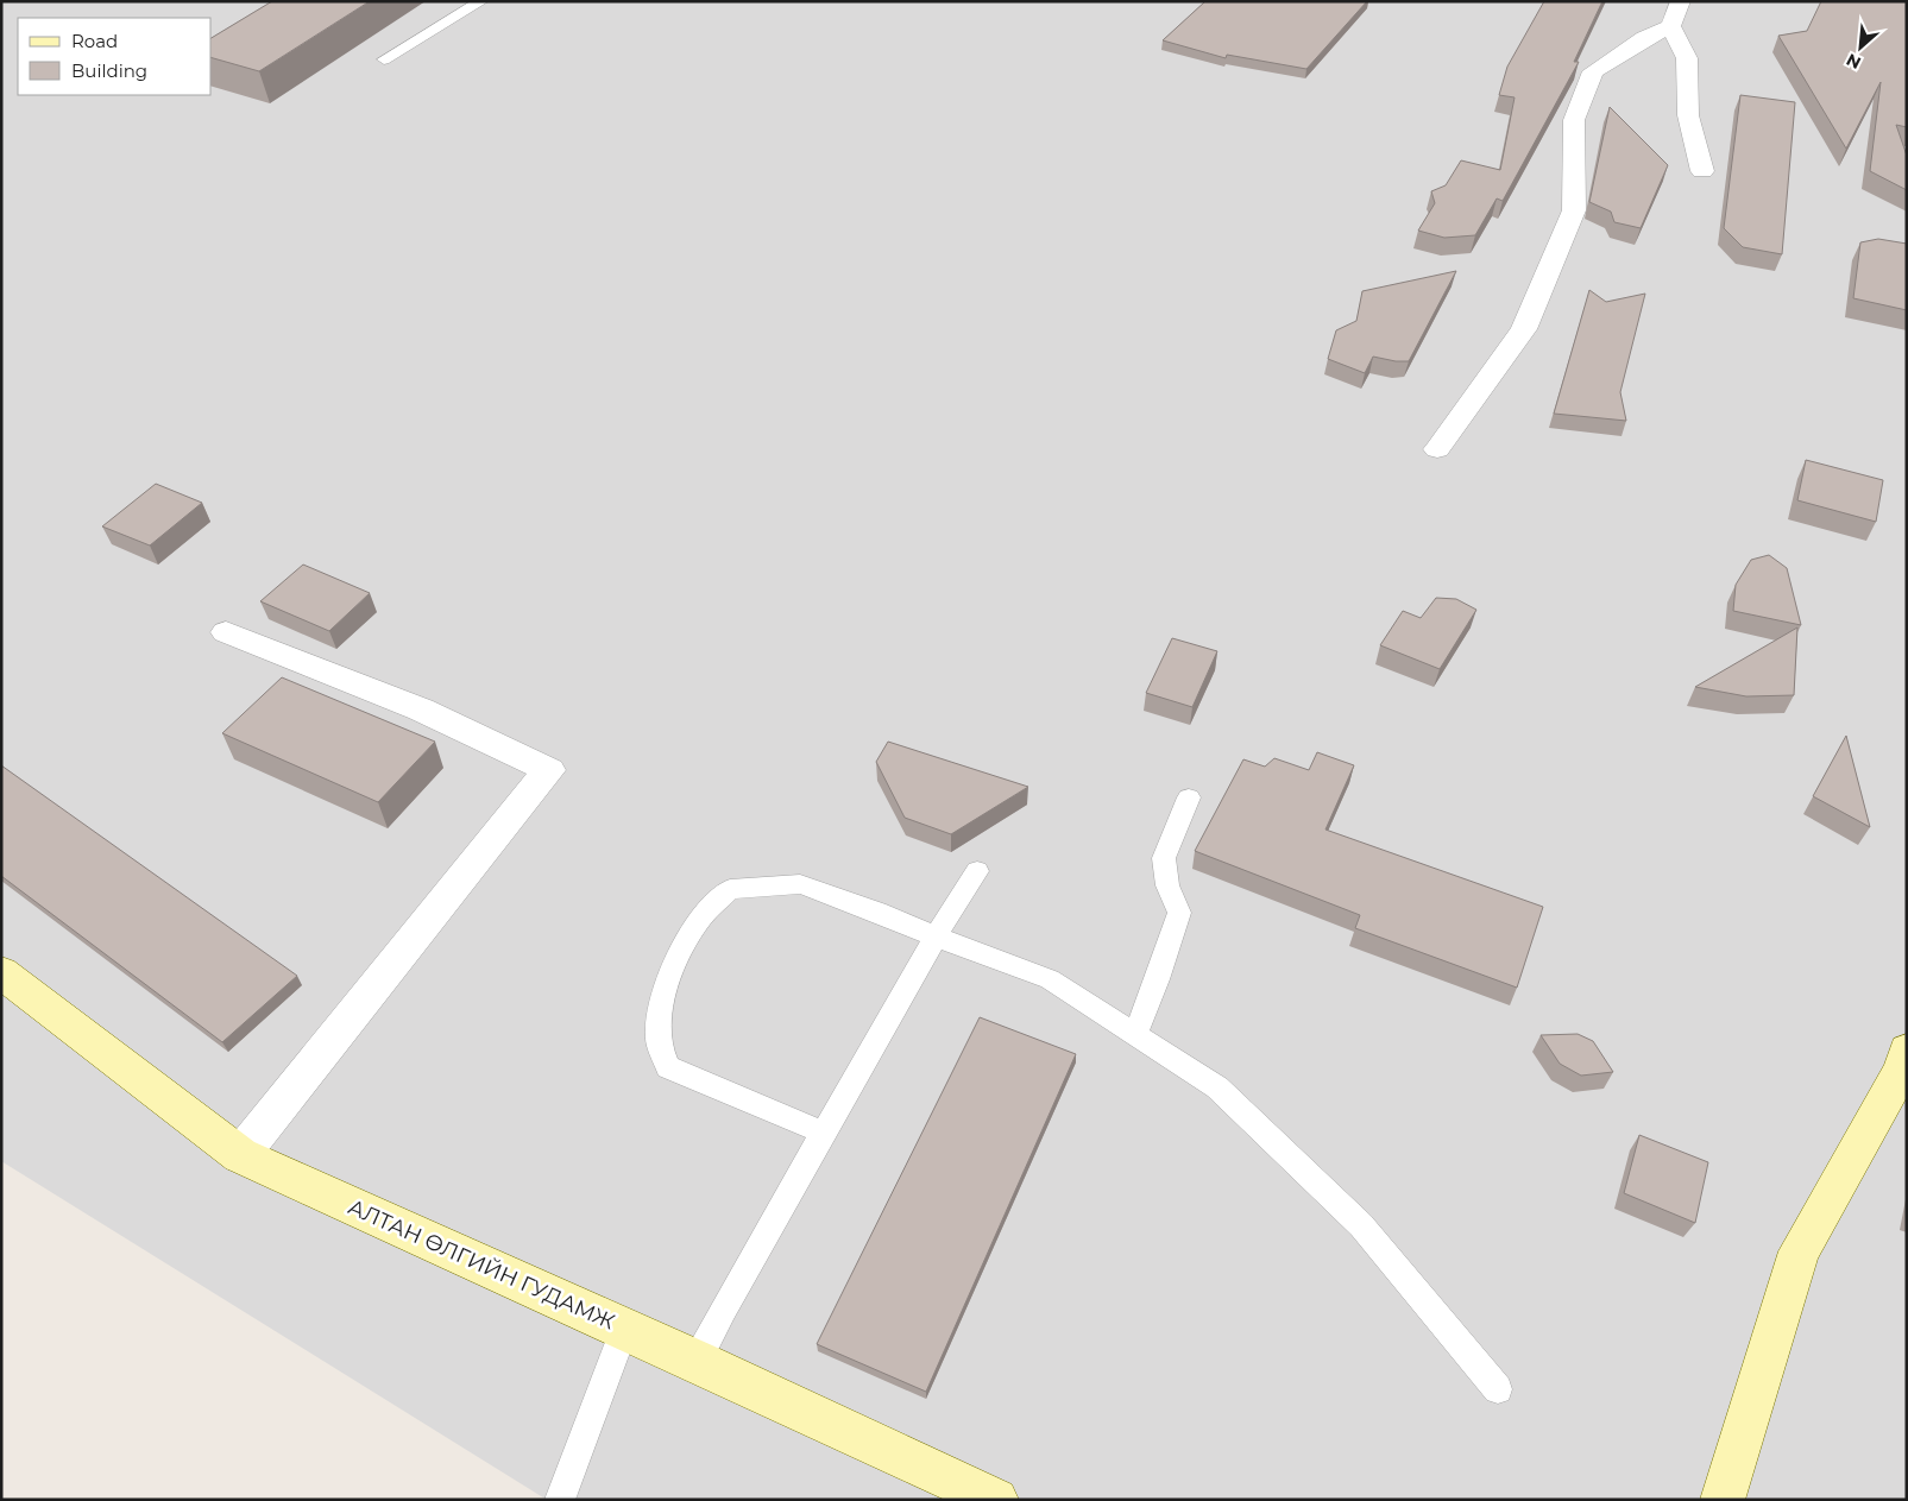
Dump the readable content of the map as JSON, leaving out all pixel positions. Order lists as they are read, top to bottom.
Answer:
{
  "streets": {
    "main road": ["АЛТАН ӨЛГИЙН ГУДАМЖ"]
  },
  "legend": ["Road", "Building"],
  "north": "bottom left"
}
